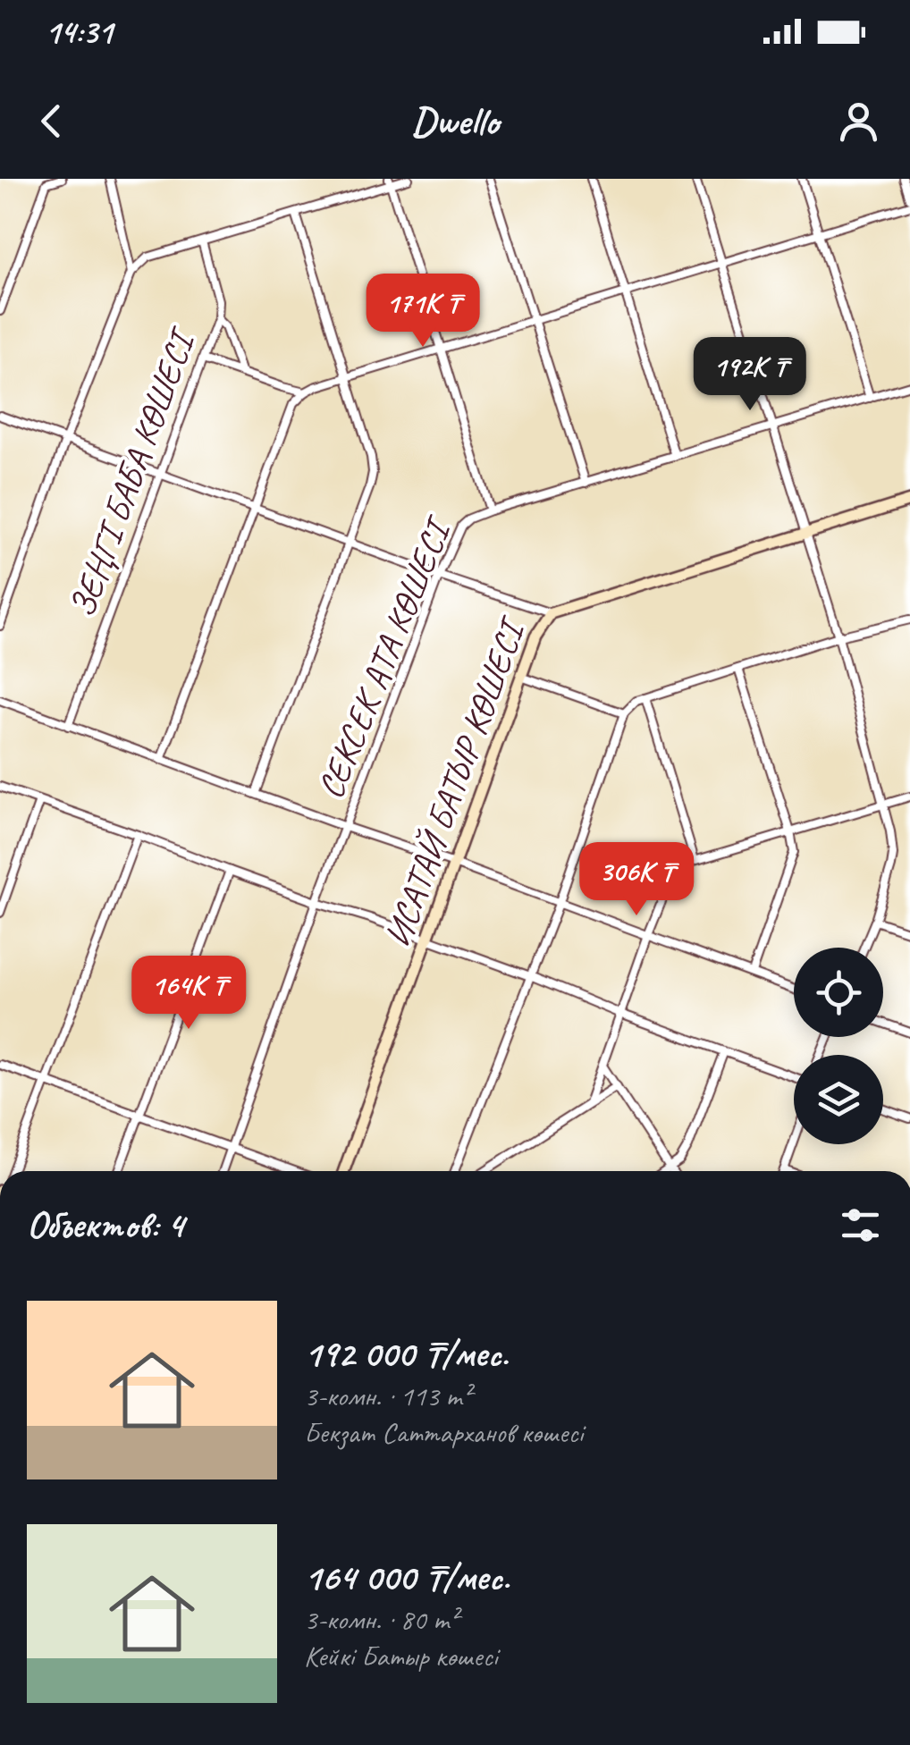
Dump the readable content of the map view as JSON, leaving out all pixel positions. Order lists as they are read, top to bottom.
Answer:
{
  "streets": {
    "street": ["ЗЕҢГІ БАБА КӨШЕСІ", "СЕКСЕК АТА КӨШЕСІ", "ИСАТАЙ БАТЫР КӨШЕСІ"]
  },
  "page": {
    "status": "14:31",
    "header": "Dwello",
    "price": [
      "171K ₸",
      "192K ₸",
      "306K ₸",
      "164K ₸"
    ],
    "heading": "Объектов: 4",
    "list": [
      {
        "name": "192 000 ₸/мес.",
        "note": "3-комн. · 113 m² · Бекзат Саттарханов көшесі"
      },
      {
        "name": "164 000 ₸/мес.",
        "note": "3-комн. · 80 m² · Кейкі Батыр көшесі"
      }
    ]
  }
}
